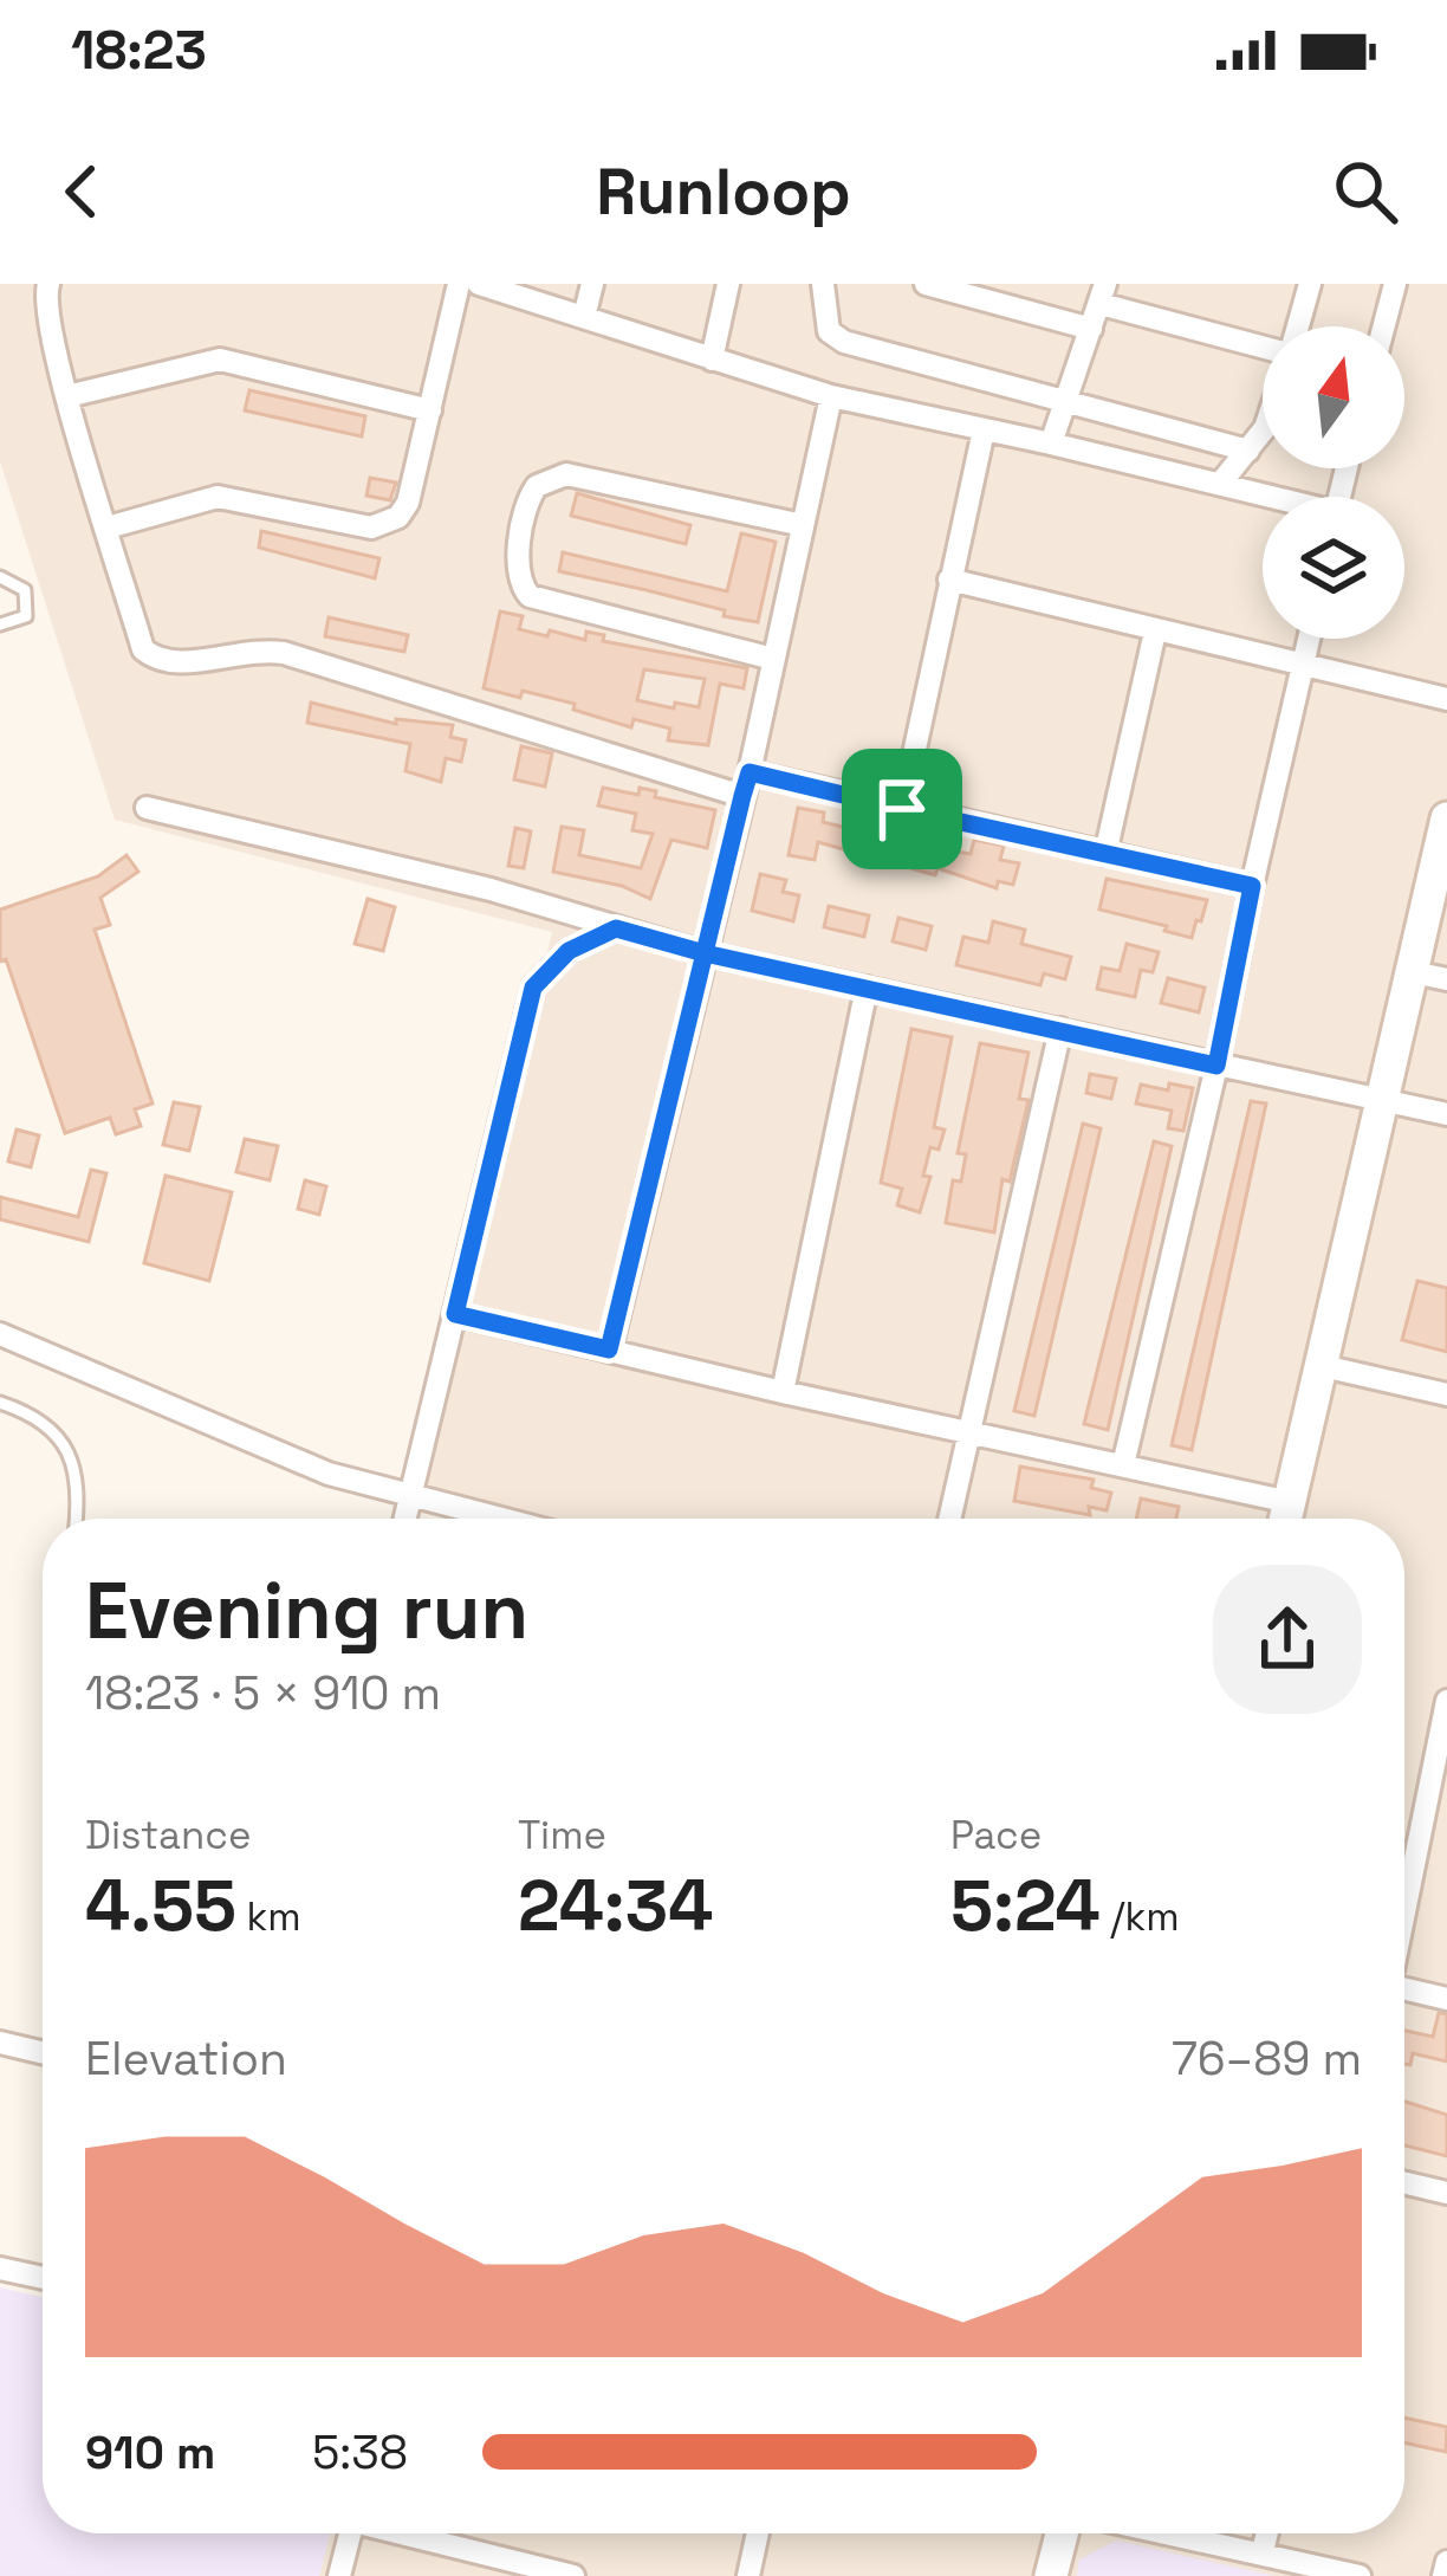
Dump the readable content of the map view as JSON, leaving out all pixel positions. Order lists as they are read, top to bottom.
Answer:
{
  "north": "top",
  "page": {
    "status": "18:23",
    "header": "Runloop",
    "heading": ["Evening run", "18:23 · 5 × 910 m"],
    "stats": [
      ["Distance", "4.55 km"],
      ["Time", "24:34"],
      ["Pace", "5:24 /km"]
    ],
    "chart": ["Elevation", "76–89 m"],
    "list": [
      {
        "name": "910 m",
        "note": "5:38"
      }
    ]
  }
}
